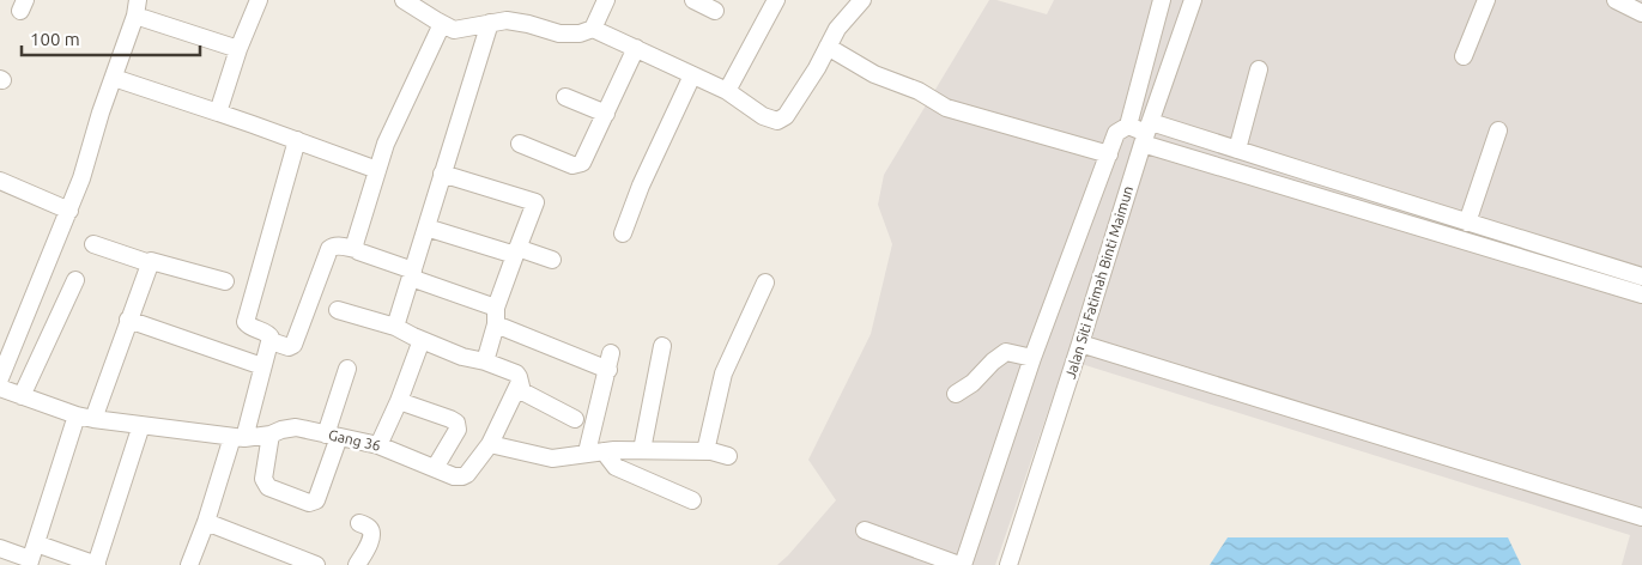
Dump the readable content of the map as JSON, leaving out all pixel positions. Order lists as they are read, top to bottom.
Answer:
{
  "streets": {
    "street": ["Jalan Siti Fatimah Binti Maimun", "Gang 36"]
  },
  "scale_bar": "100 m"
}
